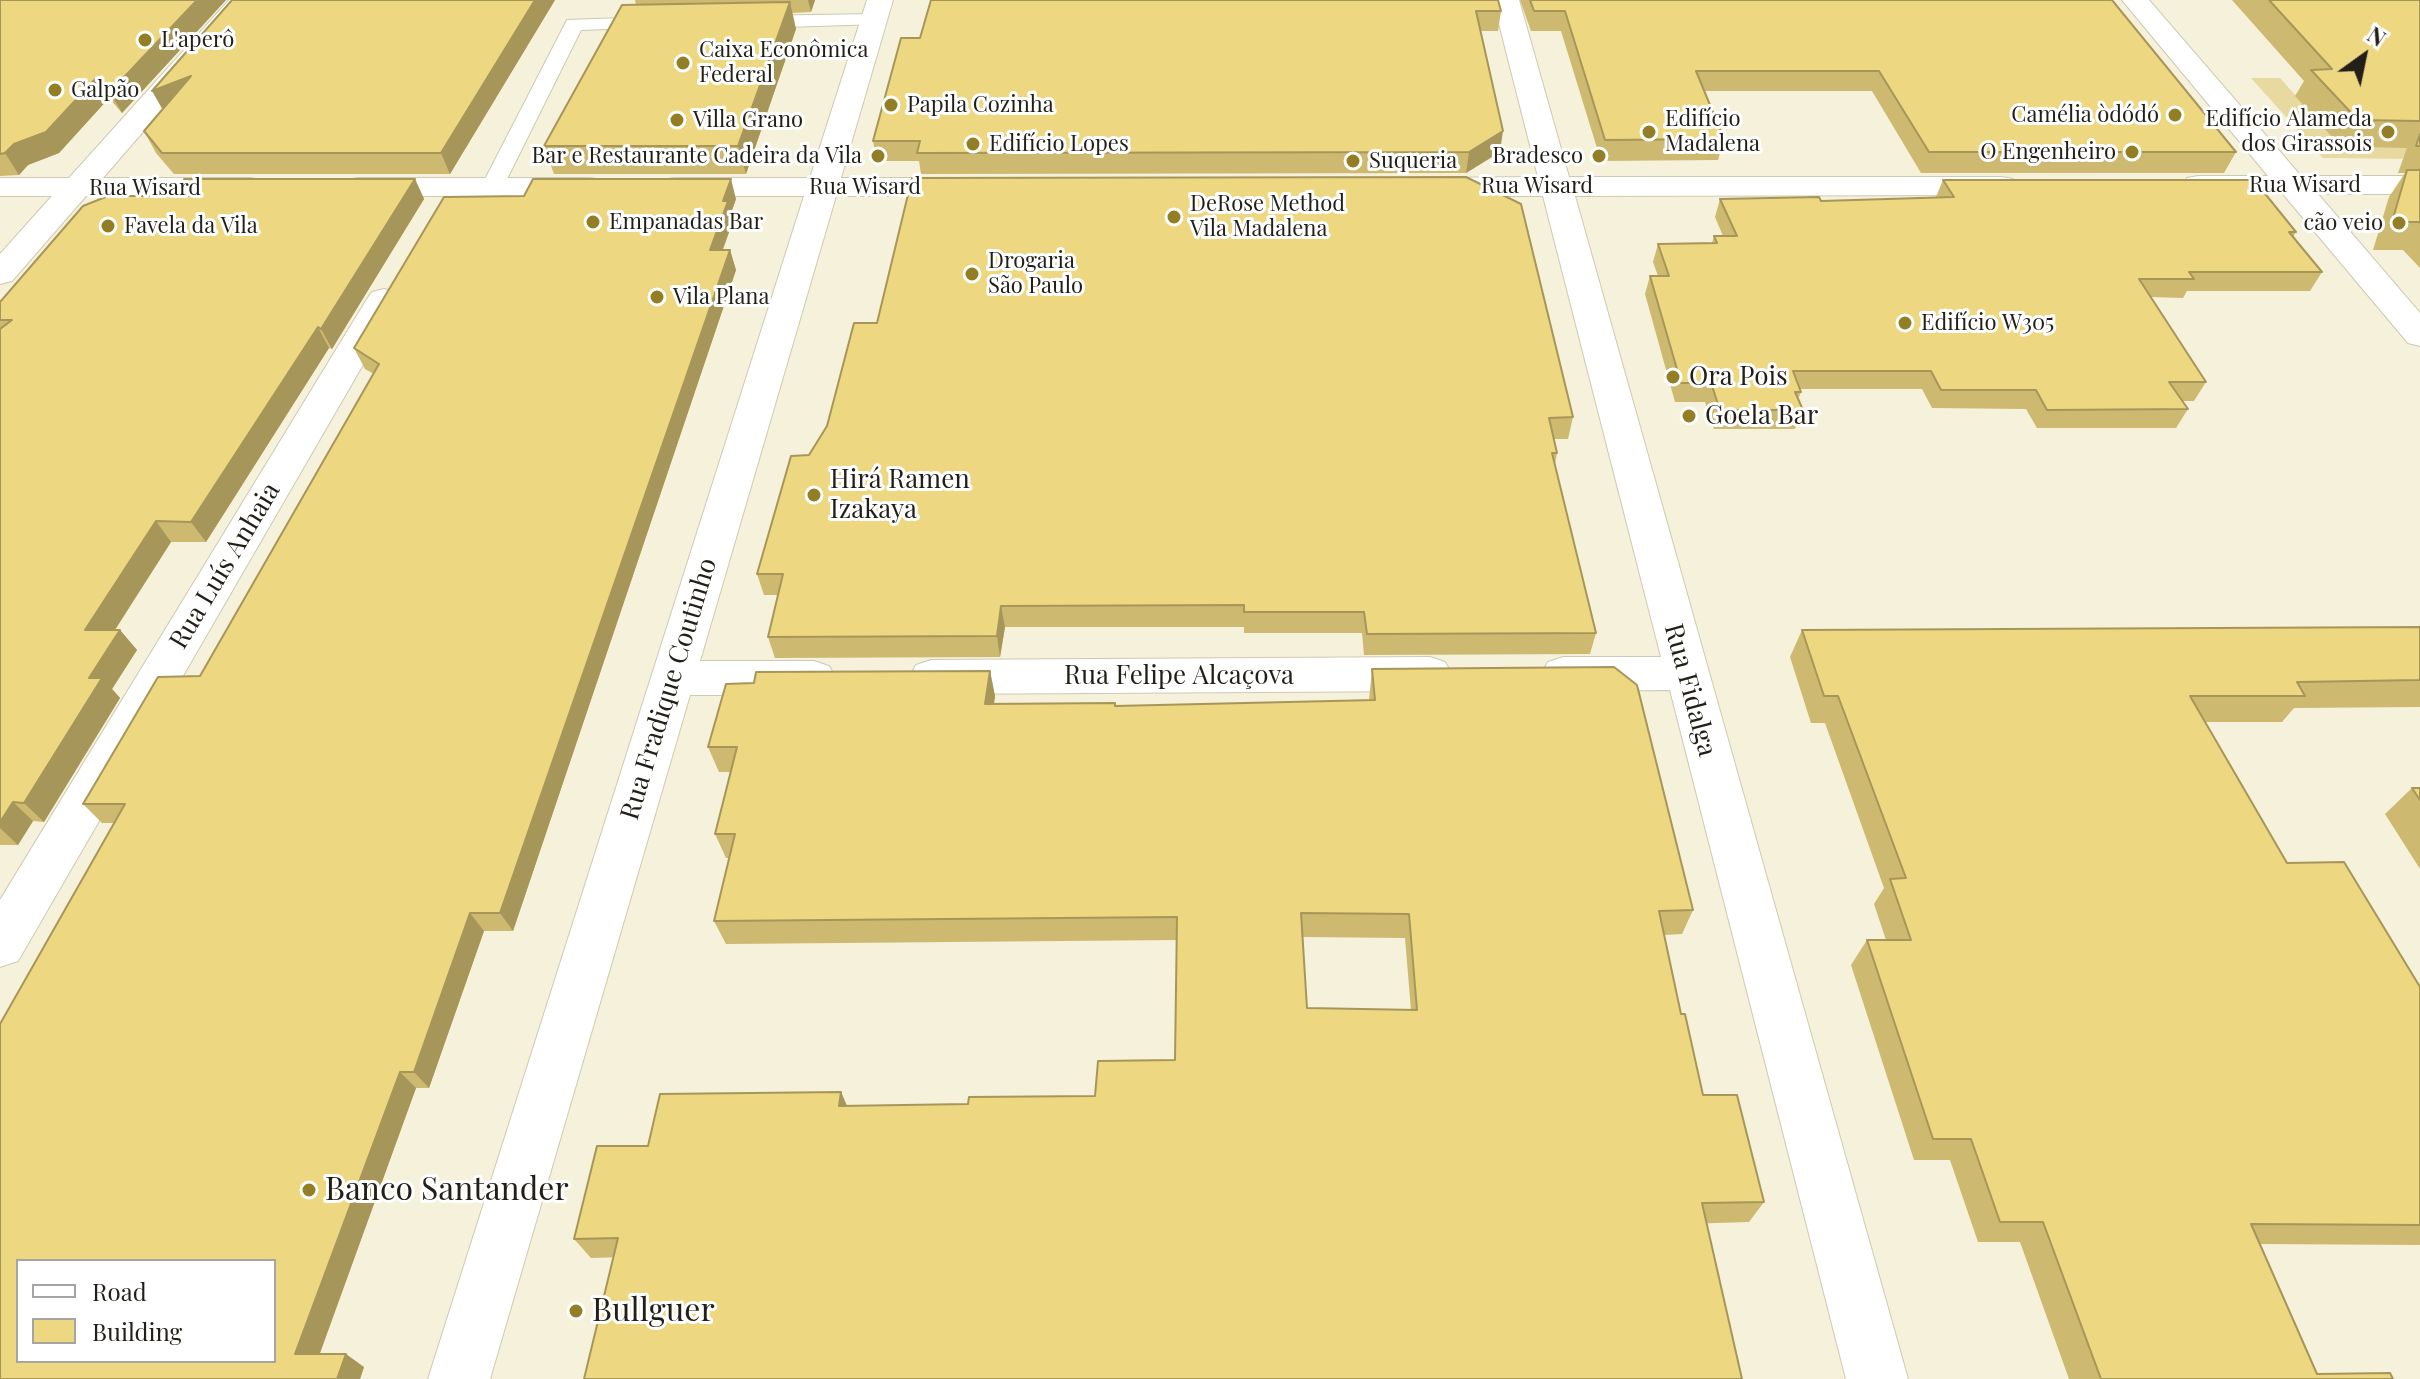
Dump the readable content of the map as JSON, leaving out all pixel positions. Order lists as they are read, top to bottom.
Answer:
{
  "streets": {
    "street": [
      "Rua Wisard",
      "Rua Luís Anhaia",
      "Rua Felipe Alcaçova",
      "Rua Fradique Coutinho",
      "Rua Fidalga"
    ]
  },
  "crossings": [
    ["Rua Wisard", "Rua Fradique Coutinho"],
    ["Rua Wisard", "Rua Fidalga"]
  ],
  "places": [
    "L'aperô",
    "Caixa Econômica Federal",
    "Galpão",
    "Papila Cozinha",
    "Camélia òdódó",
    "Villa Grano",
    "Edifício Madalena",
    "Edifício Alameda dos Girassois",
    "Edifício Lopes",
    "O Engenheiro",
    "Bar e Restaurante Cadeira da Vila",
    "Bradesco",
    "Suqueria",
    "DeRose Method Vila Madalena",
    "Empanadas Bar",
    "cão veio",
    "Favela da Vila",
    "Drogaria São Paulo",
    "Vila Plana",
    "Edifício W305",
    "Ora Pois",
    "Goela Bar",
    "Hirá Ramen Izakaya",
    "Banco Santander",
    "Bullguer"
  ],
  "legend": ["Road", "Building"],
  "north": "top right"
}
